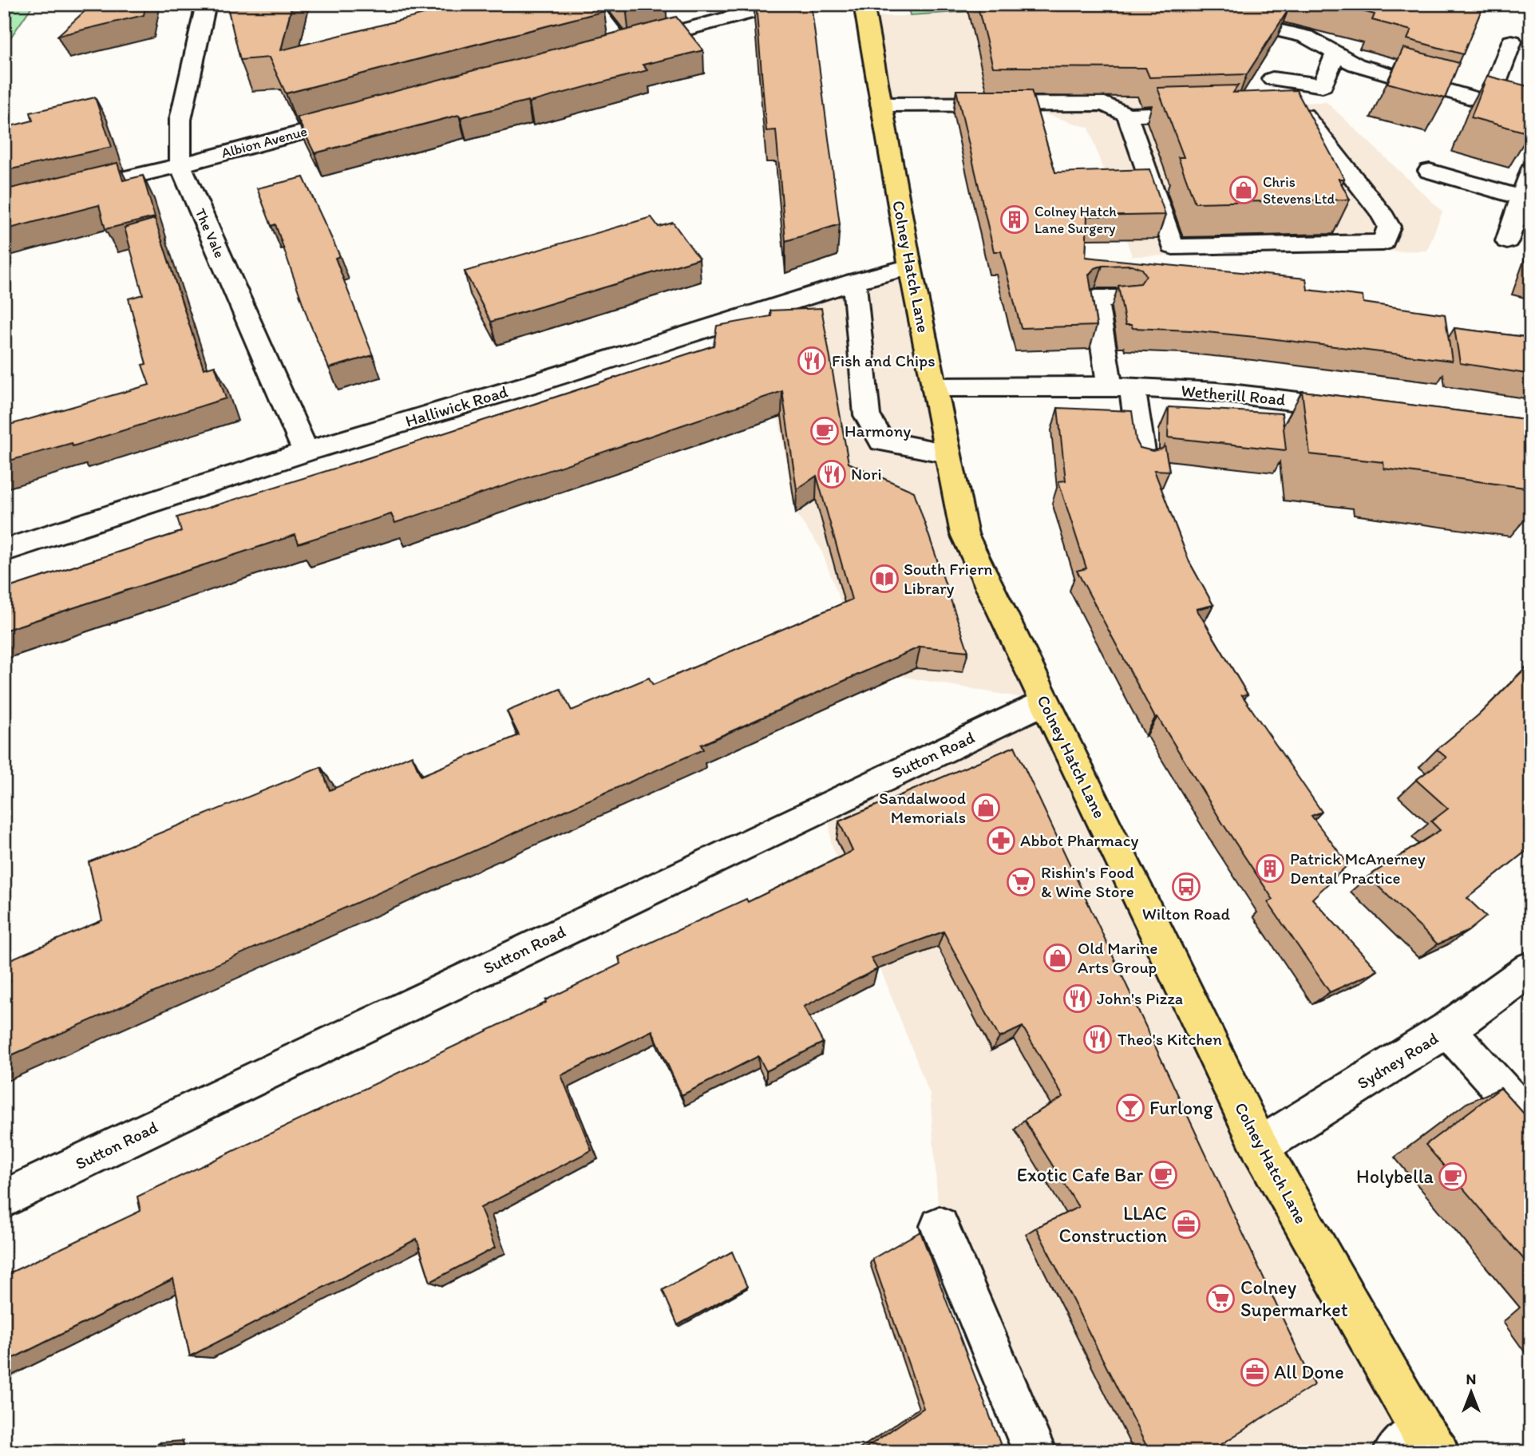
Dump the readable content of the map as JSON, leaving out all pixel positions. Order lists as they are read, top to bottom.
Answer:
{
  "streets": {
    "main road": ["Colney Hatch Lane"],
    "street": [
      "Albion Avenue",
      "The Vale",
      "Wetherill Road",
      "Halliwick Road",
      "Sutton Road",
      "Sydney Road"
    ]
  },
  "crossings": [
    ["Albion Avenue", "The Vale"],
    ["The Vale", "Halliwick Road"],
    ["Colney Hatch Lane", "Wetherill Road"],
    ["Colney Hatch Lane", "Halliwick Road"],
    ["Colney Hatch Lane", "Sutton Road"],
    ["Colney Hatch Lane", "Sydney Road"]
  ],
  "places": {
    "shop": ["Chris Stevens Ltd", "Sandalwood Memorials", "Old Marine Arts Group"],
    "building": ["Colney Hatch Lane Surgery", "Patrick McAnerney Dental Practice"],
    "restaurant": [
      "Fish and Chips",
      "Nori",
      "John's Pizza",
      "Theo's Kitchen"
    ],
    "cafe": ["Harmony", "Exotic Cafe Bar", "Holybella"],
    "library": ["South Friern Library"],
    "pharmacy": ["Abbot Pharmacy"],
    "supermarket": ["Rishin's Food & Wine Store", "Colney Supermarket"],
    "bus stop": ["Wilton Road"],
    "bar": ["Furlong"],
    "office": ["LLAC Construction", "All Done"]
  },
  "north": "top"
}
